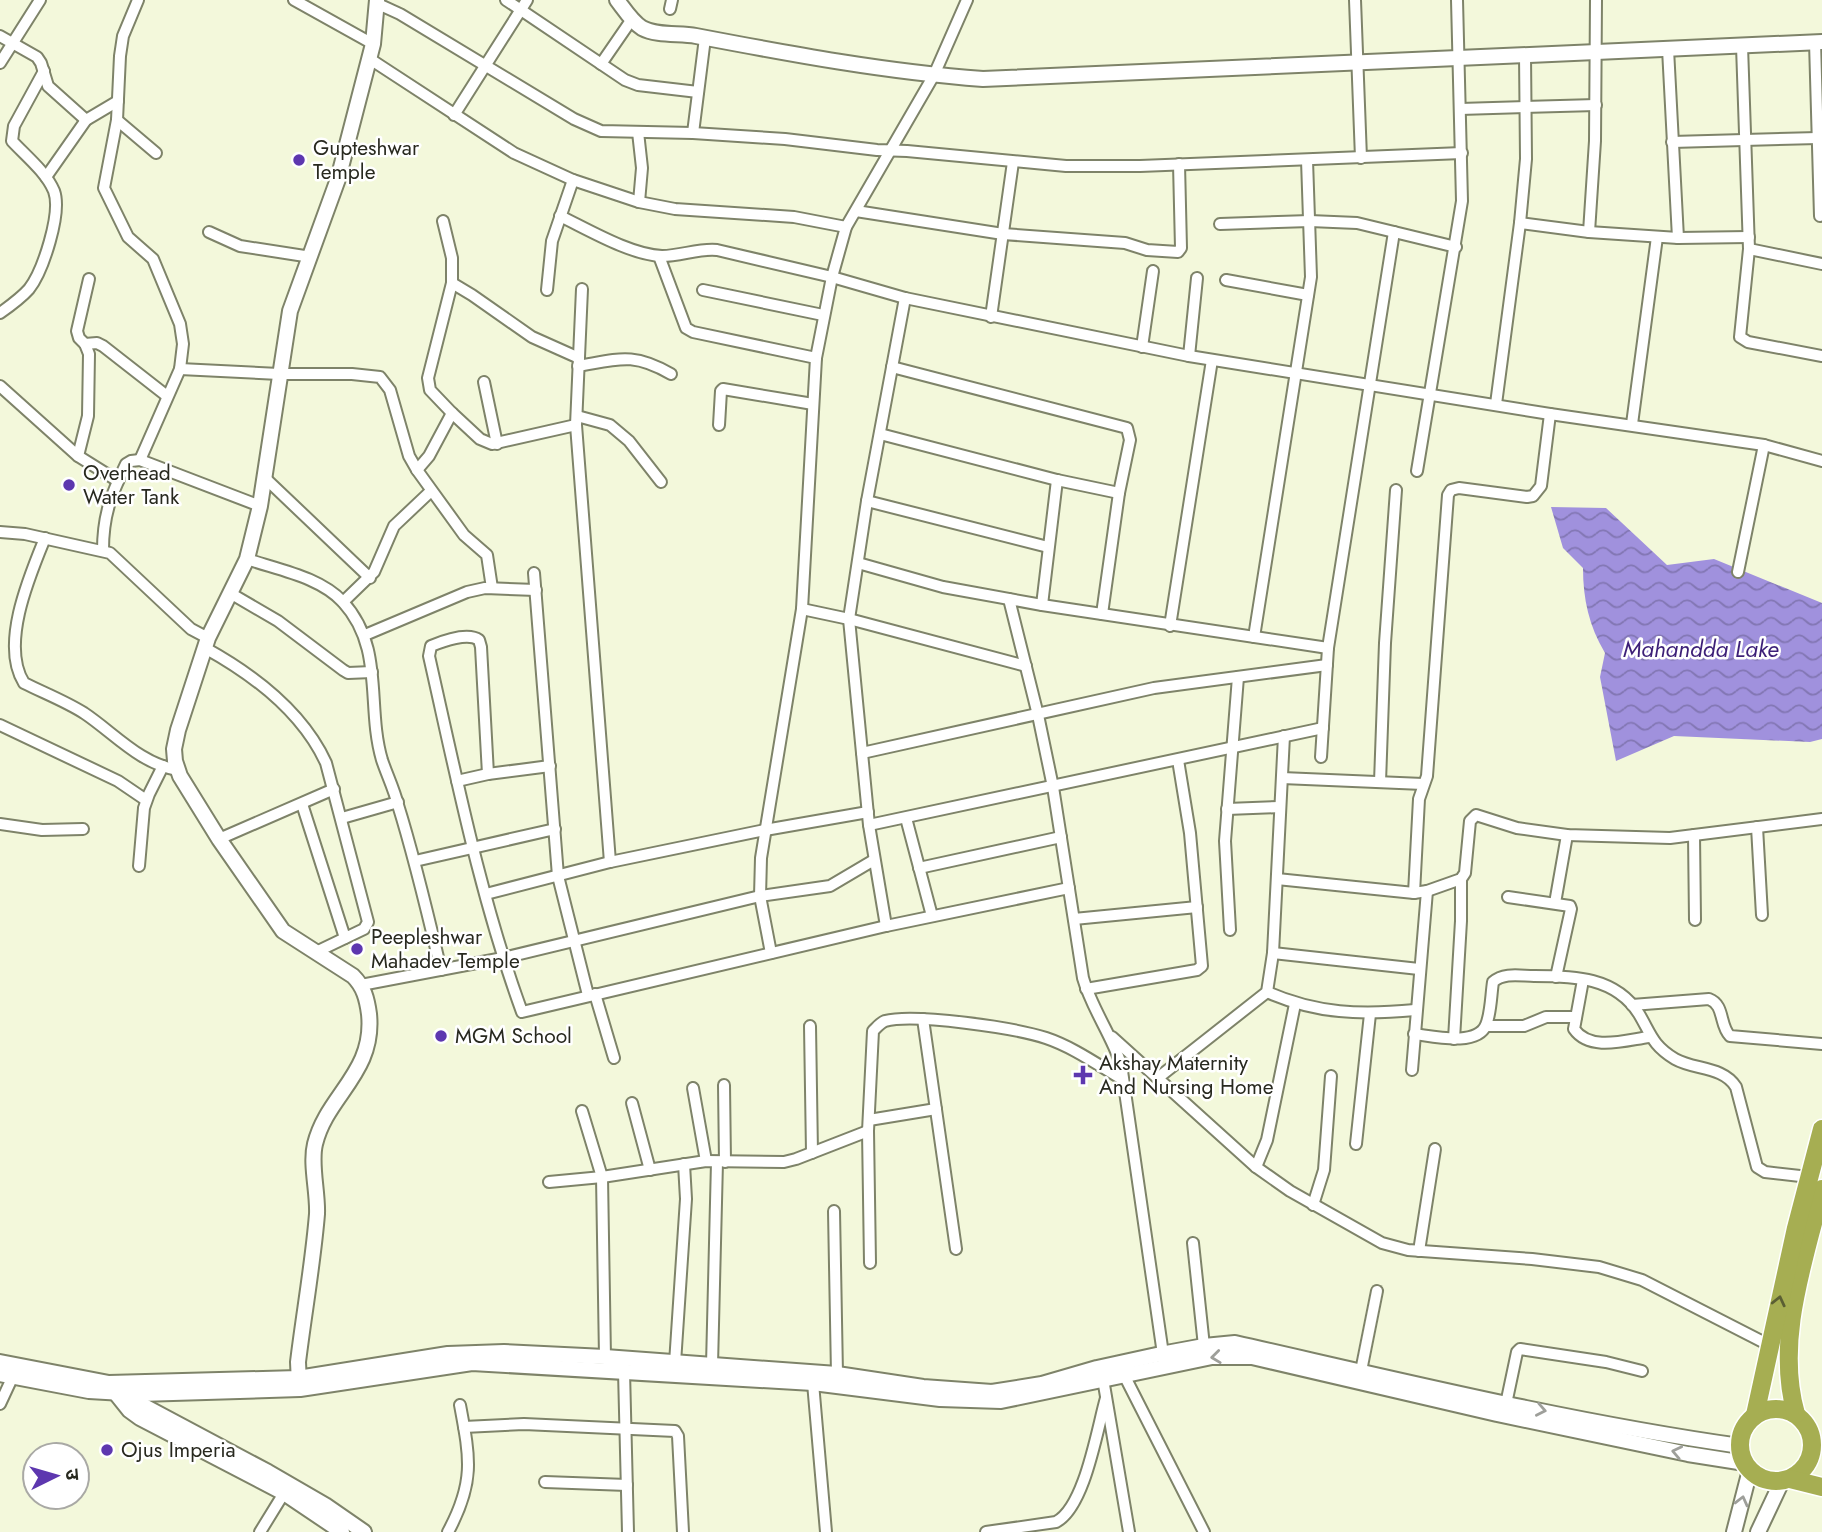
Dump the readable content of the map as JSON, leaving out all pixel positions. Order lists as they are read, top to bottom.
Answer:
{
  "water": ["Mahandda Lake"],
  "places": {
    "other": [
      "Gupteshwar Temple",
      "Overhead Water Tank",
      "Peepleshwar Mahadev Temple",
      "MGM School",
      "Ojus Imperia"
    ],
    "health": ["Akshay Maternity And Nursing Home"]
  },
  "north": "right"
}
